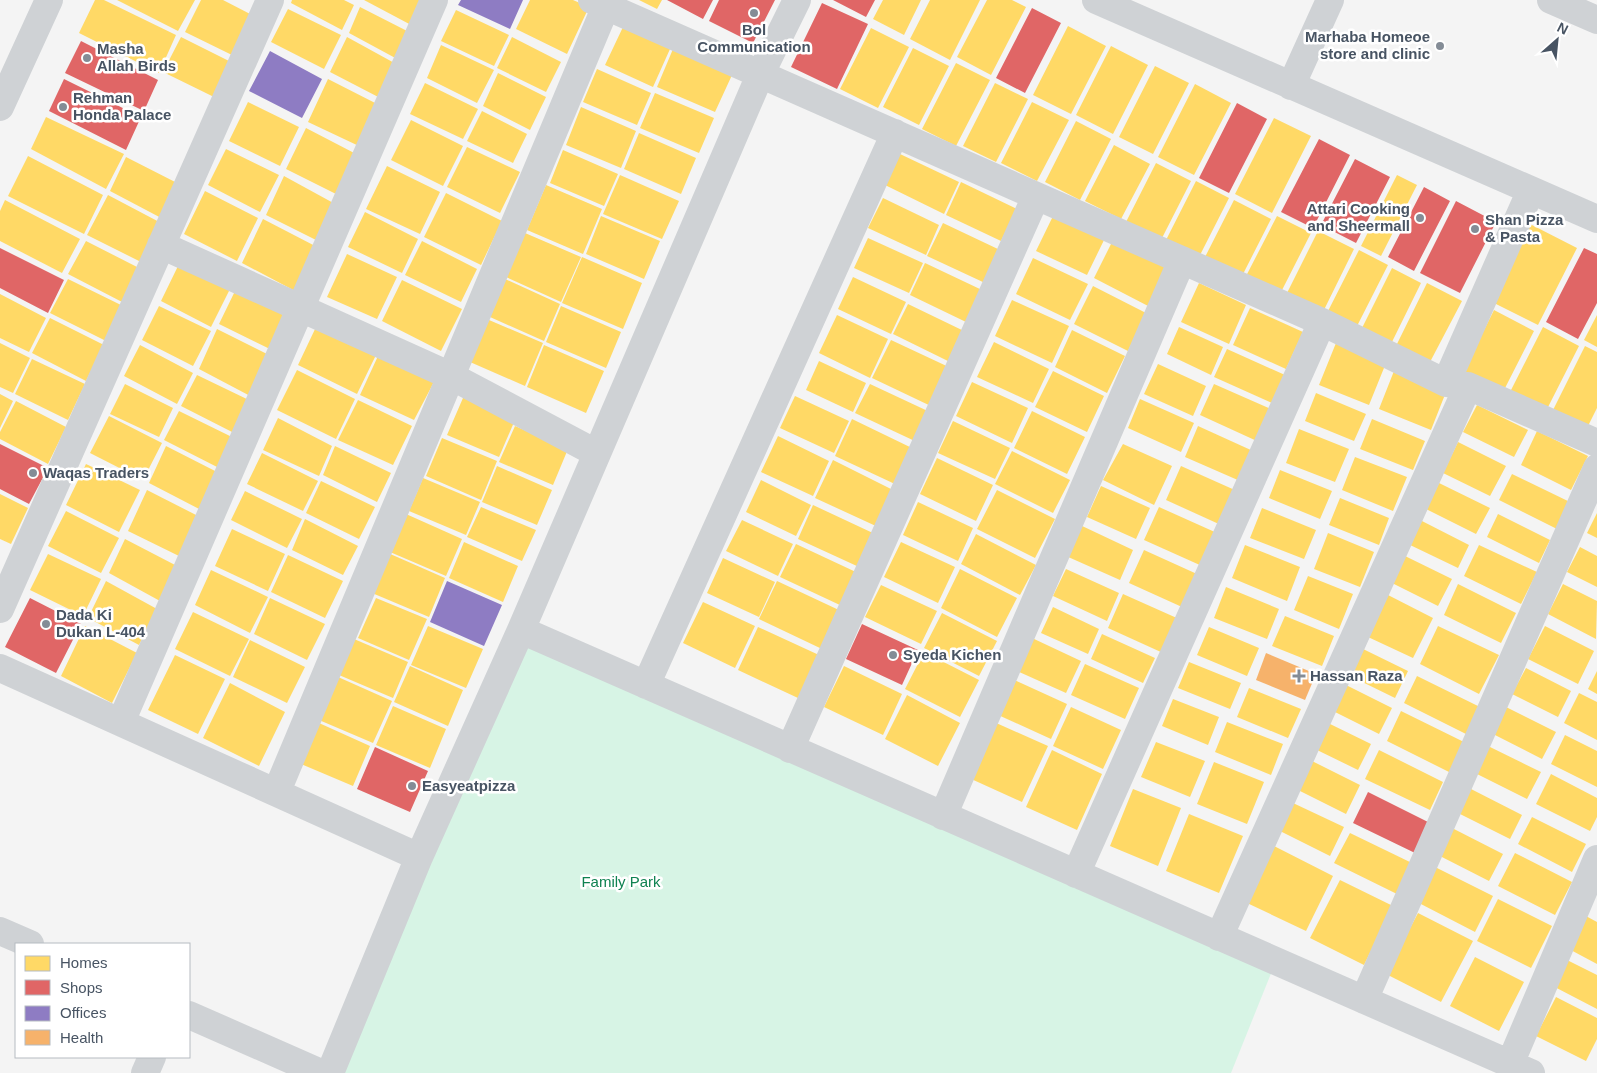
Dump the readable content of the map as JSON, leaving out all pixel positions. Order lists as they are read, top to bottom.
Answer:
{
  "parks": ["Family Park"],
  "places": {
    "other": [
      "Bol Communication",
      "Marhaba Homeoe store and clinic",
      "Masha Allah Birds",
      "Rehman Honda Palace",
      "Attari Cooking and Sheermall",
      "Shan Pizza & Pasta",
      "Waqas Traders",
      "Dada Ki Dukan L-404",
      "Syeda Kichen",
      "Easyeatpizza"
    ],
    "health": ["Hassan Raza"]
  },
  "legend": [
    "Homes",
    "Shops",
    "Offices",
    "Health"
  ],
  "north": "top right"
}
